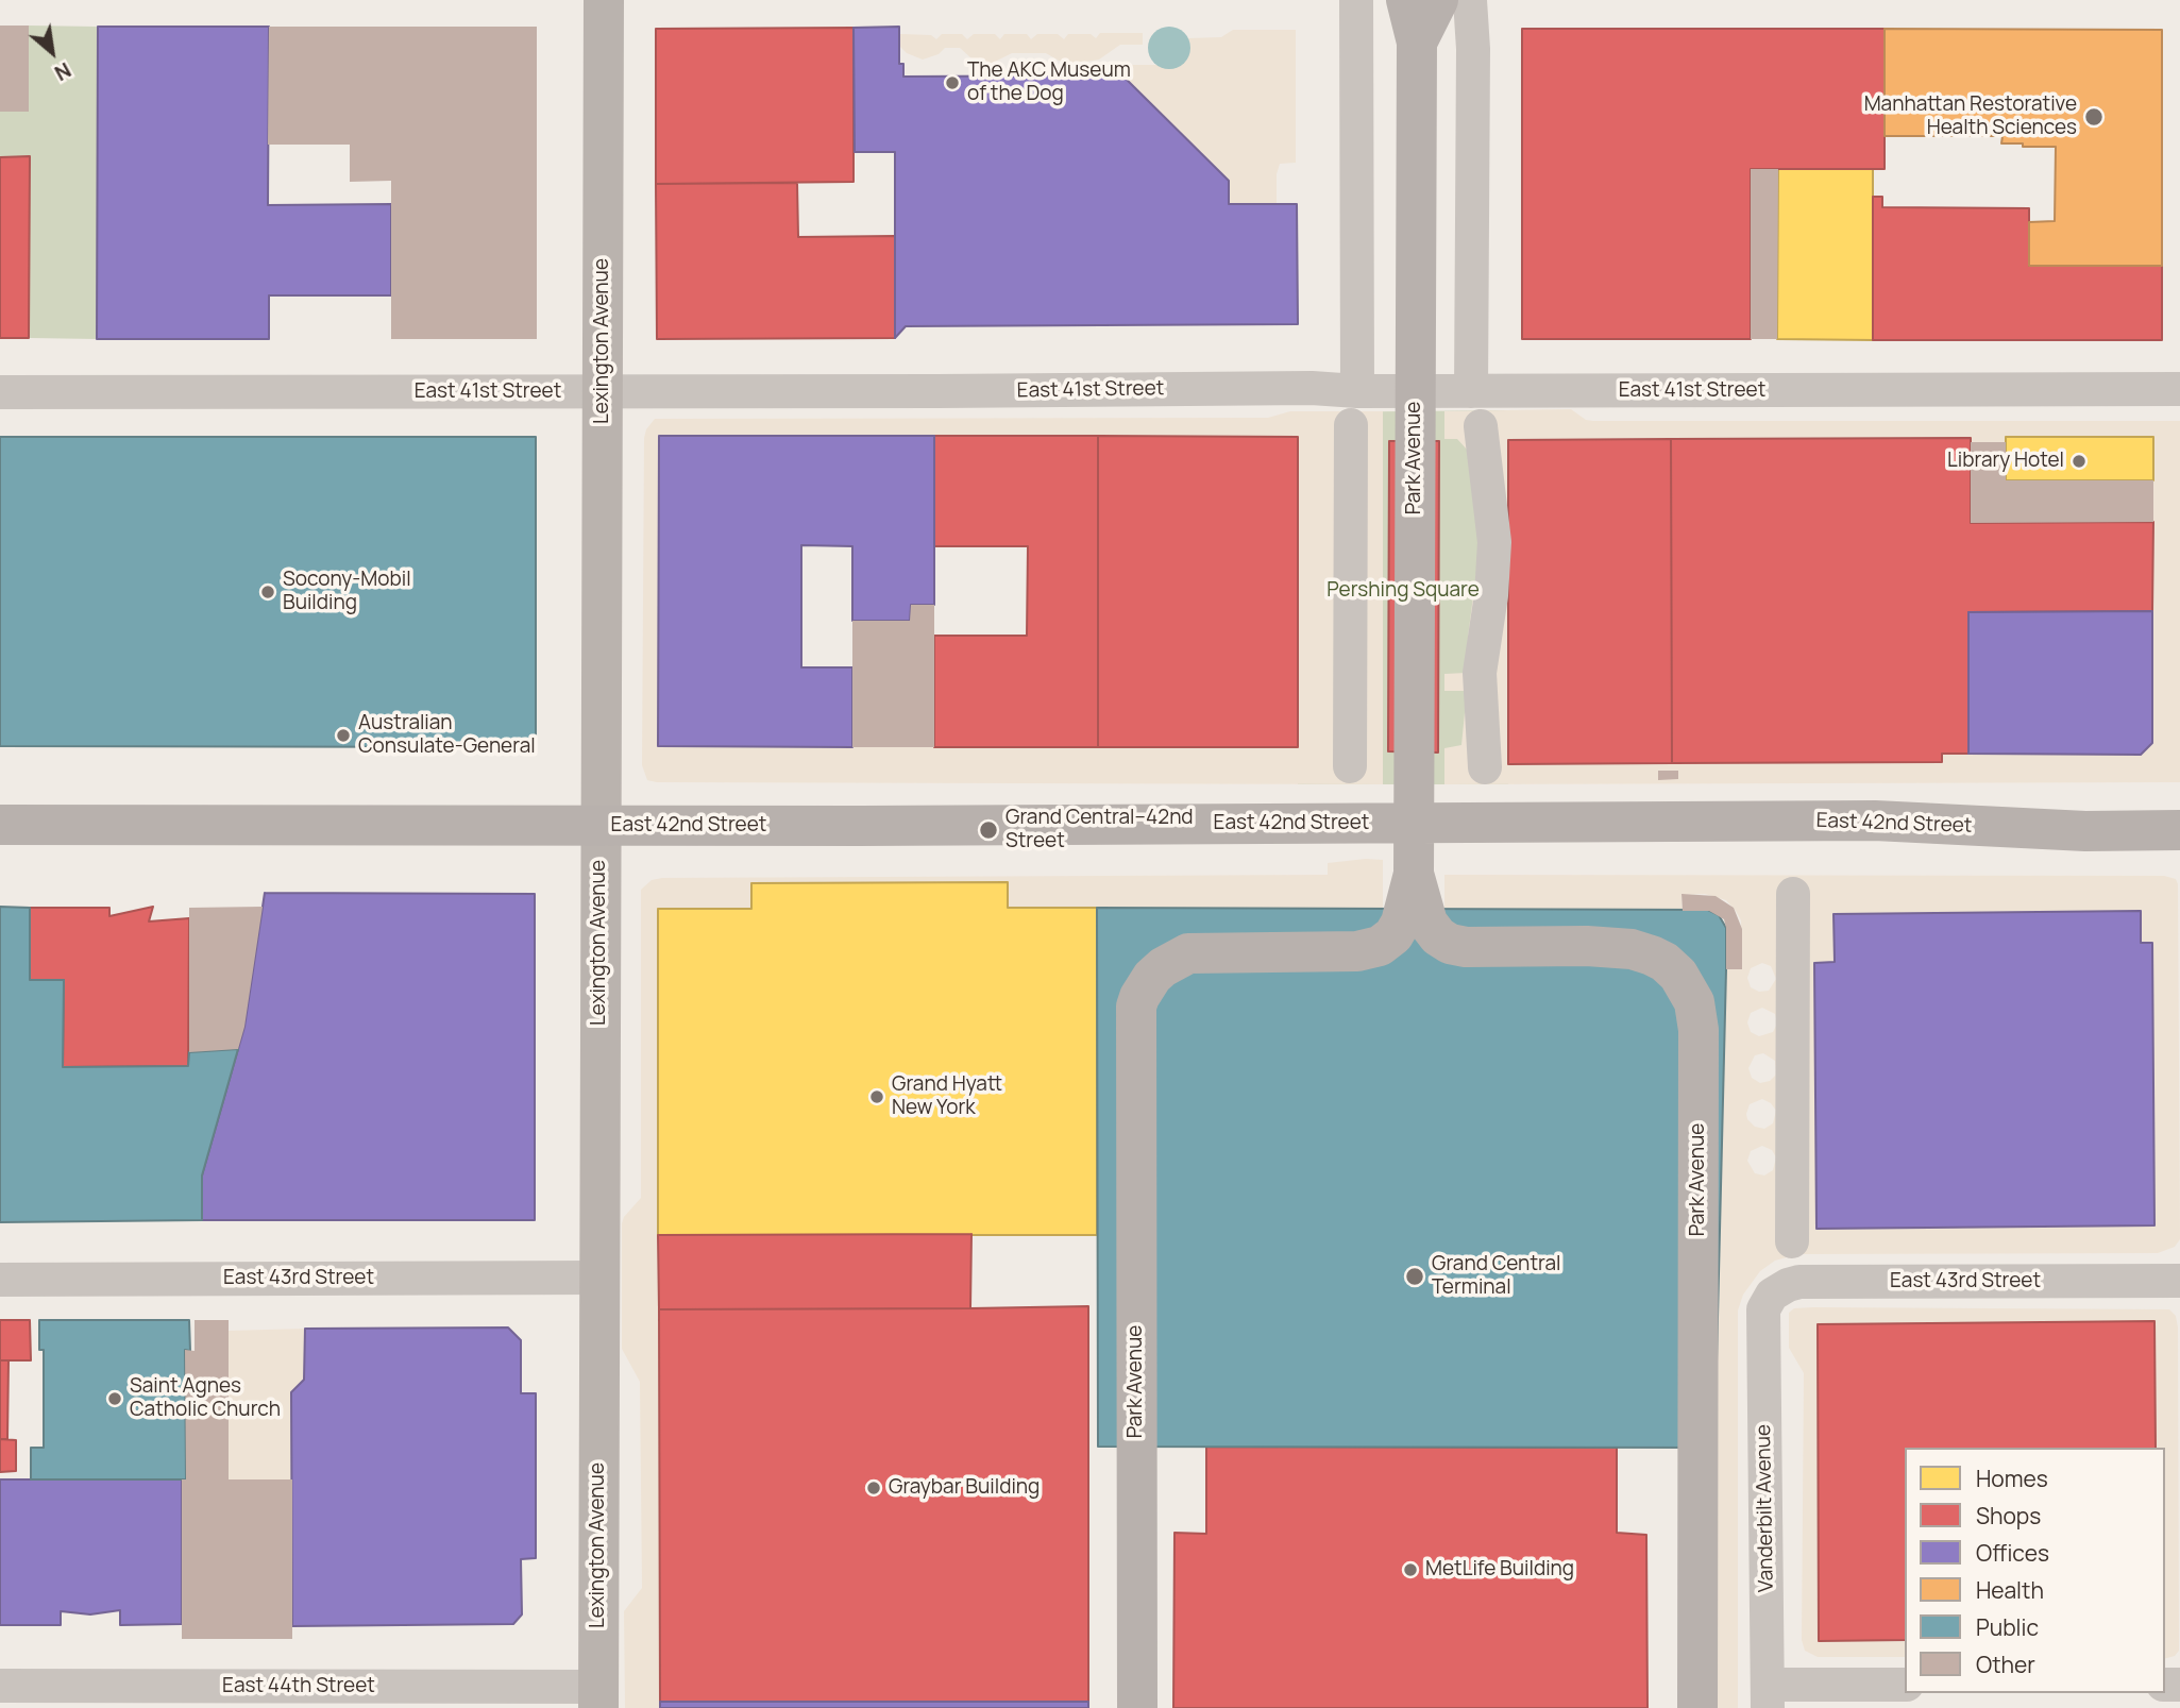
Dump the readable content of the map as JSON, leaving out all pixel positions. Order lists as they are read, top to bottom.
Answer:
{
  "streets": {
    "main road": ["Lexington Avenue", "Park Avenue", "East 42nd Street"],
    "street": [
      "East 41st Street",
      "East 43rd Street",
      "Vanderbilt Avenue",
      "East 44th Street"
    ]
  },
  "crossings": [
    ["Lexington Avenue", "East 41st Street"],
    ["Lexington Avenue", "East 42nd Street"],
    ["Lexington Avenue", "East 43rd Street"],
    ["Lexington Avenue", "East 44th Street"],
    ["East 43rd Street", "Vanderbilt Avenue"]
  ],
  "parks": ["Pershing Square"],
  "places": [
    "The AKC Museum of the Dog",
    "Manhattan Restorative Health Sciences",
    "Library Hotel",
    "Socony-Mobil Building",
    "Australian Consulate-General",
    "Grand Central–42nd Street",
    "Grand Hyatt New York",
    "Grand Central Terminal",
    "Saint Agnes Catholic Church",
    "Graybar Building",
    "MetLife Building"
  ],
  "legend": [
    "Homes",
    "Shops",
    "Offices",
    "Health",
    "Public",
    "Other"
  ],
  "north": "bottom right"
}
